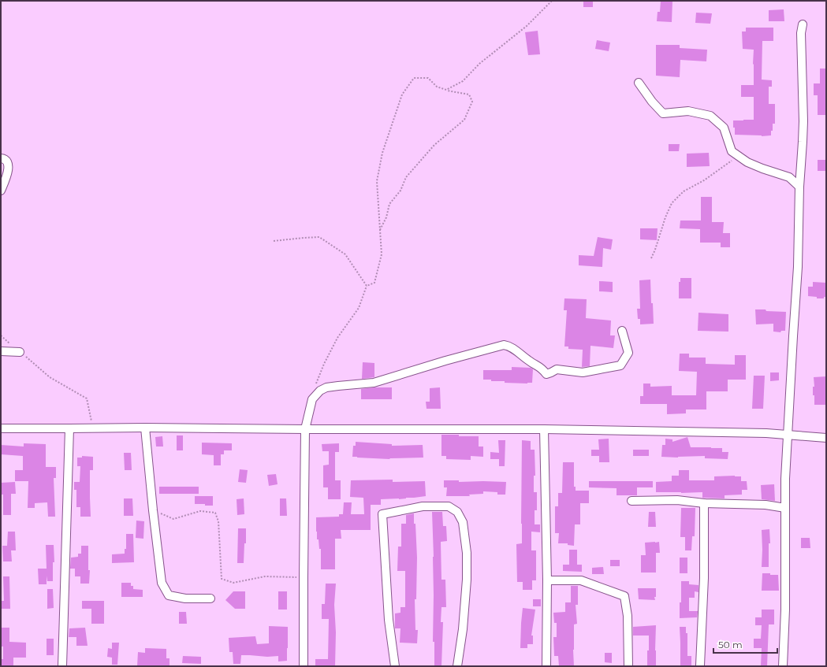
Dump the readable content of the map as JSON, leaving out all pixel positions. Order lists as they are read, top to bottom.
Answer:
{
  "scale_bar": "50 m"
}
